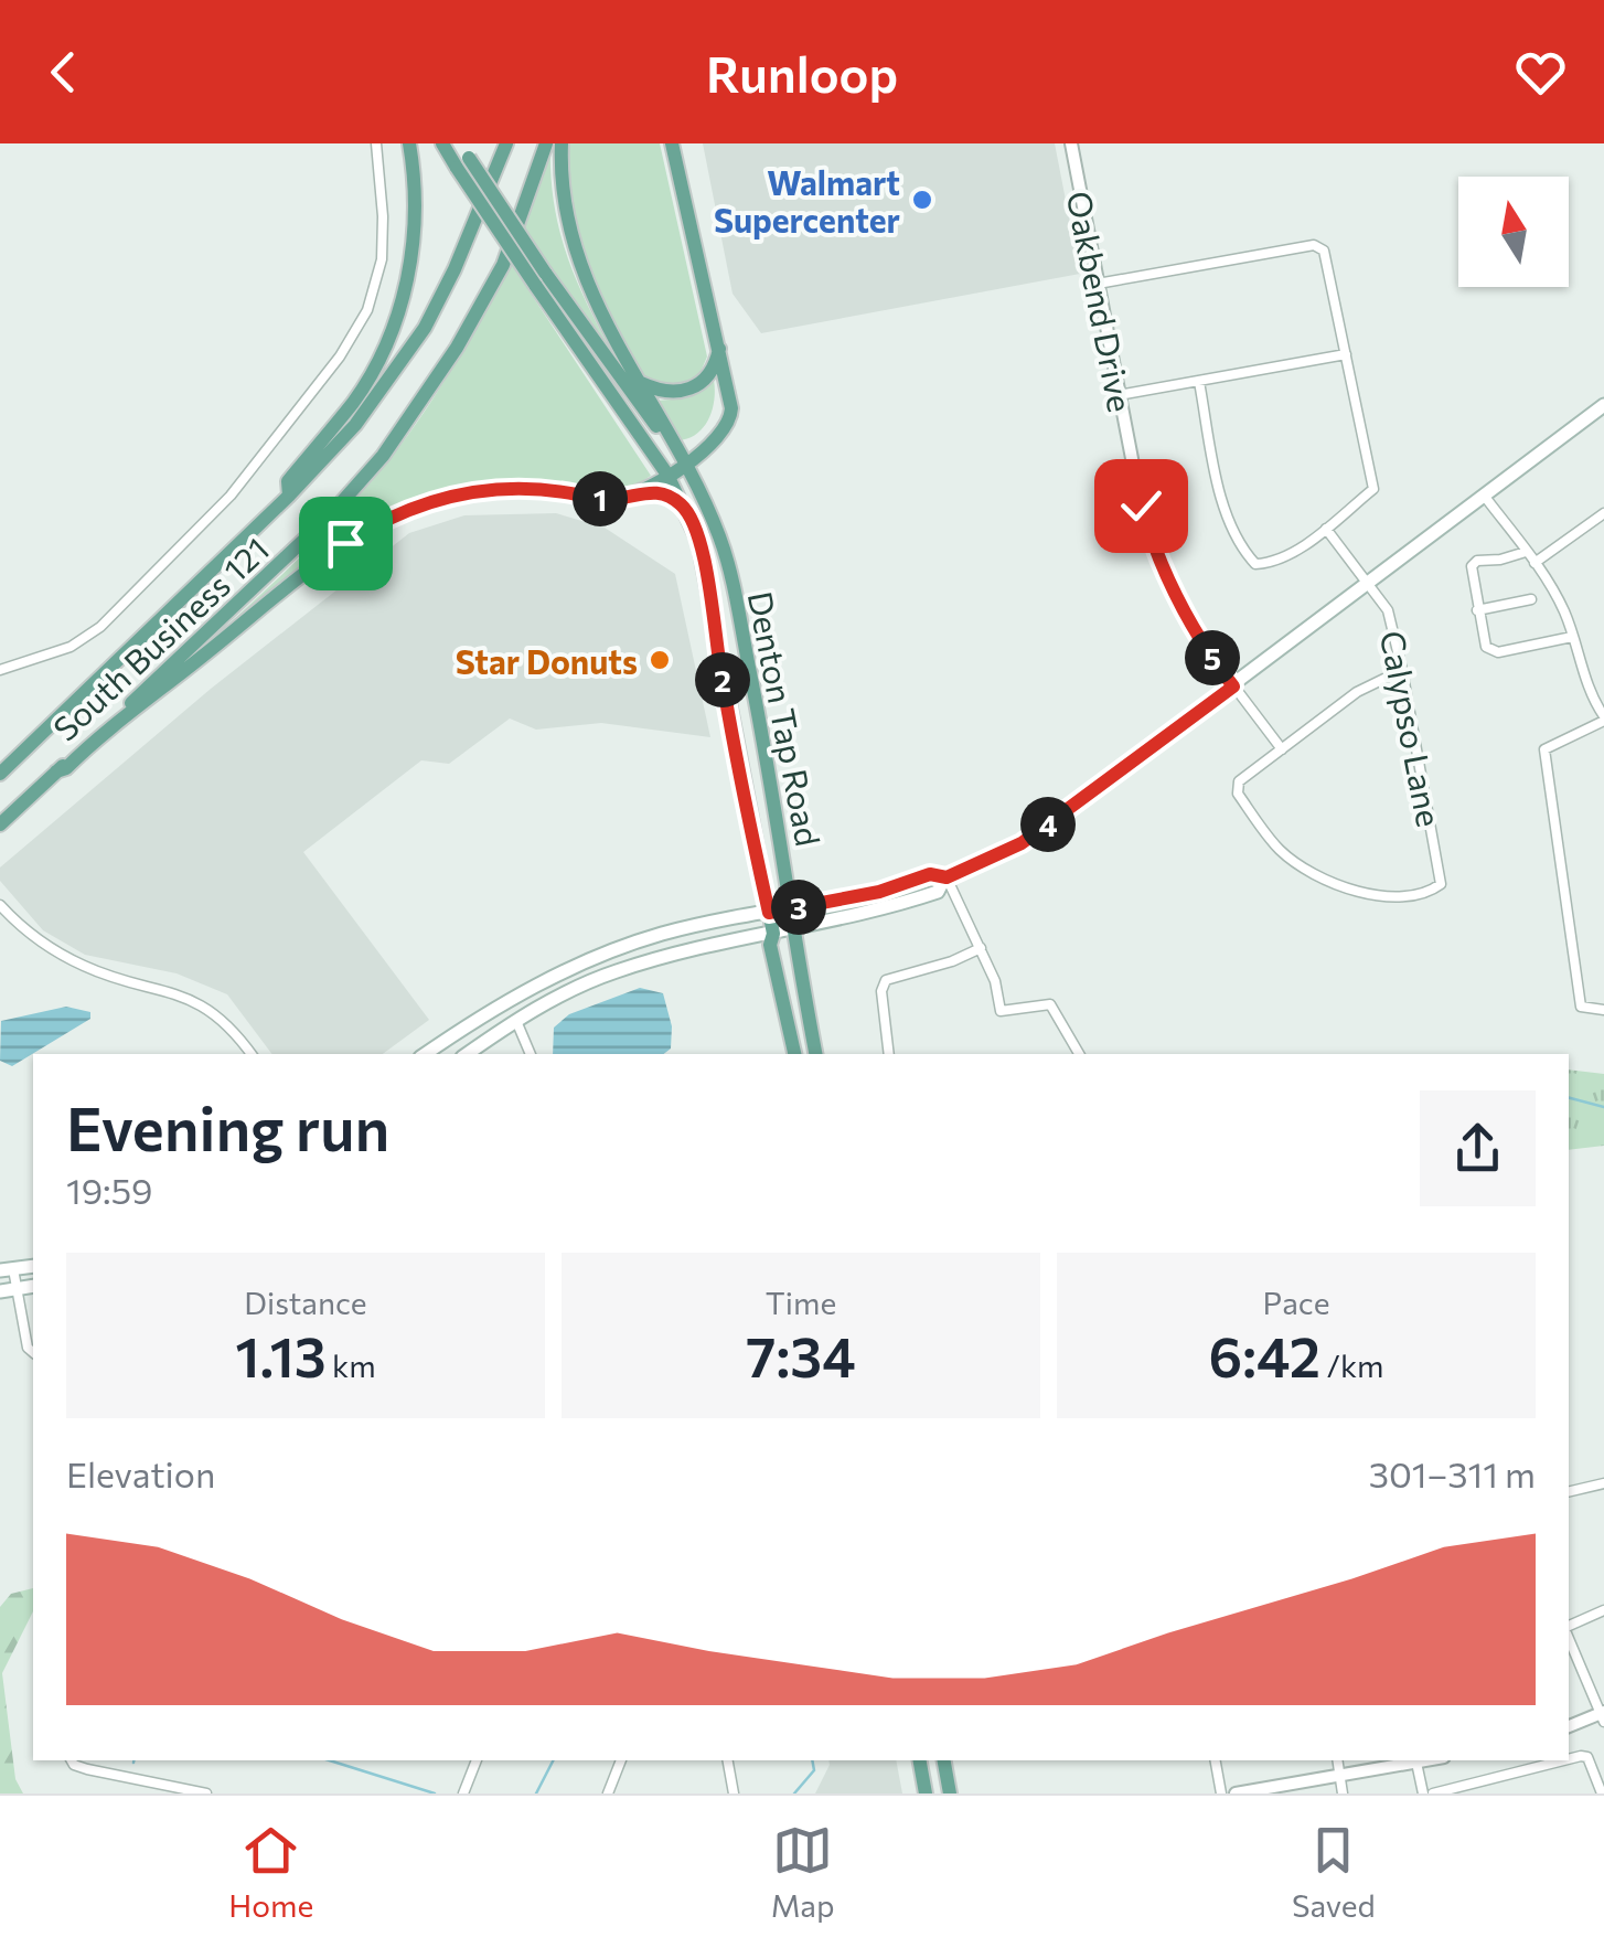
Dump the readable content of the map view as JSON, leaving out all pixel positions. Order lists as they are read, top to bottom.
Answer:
{
  "streets": {
    "main road": ["South Business 121", "Denton Tap Road"],
    "street": ["Oakbend Drive", "Calypso Lane"]
  },
  "crossings": [
    ["Oakbend Drive", "Calypso Lane"]
  ],
  "places": ["Walmart Supercenter", "Star Donuts"],
  "north": "top",
  "page": {
    "header": "Runloop",
    "pins": [
      "1",
      "5",
      "2",
      "4",
      "3"
    ],
    "heading": ["Evening run", "19:59"],
    "stats": [
      ["Distance", "1.13 km"],
      ["Time", "7:34"],
      ["Pace", "6:42 /km"]
    ],
    "chart": ["Elevation", "301–311 m"],
    "tabs": ["Home", "Map", "Saved"]
  }
}
